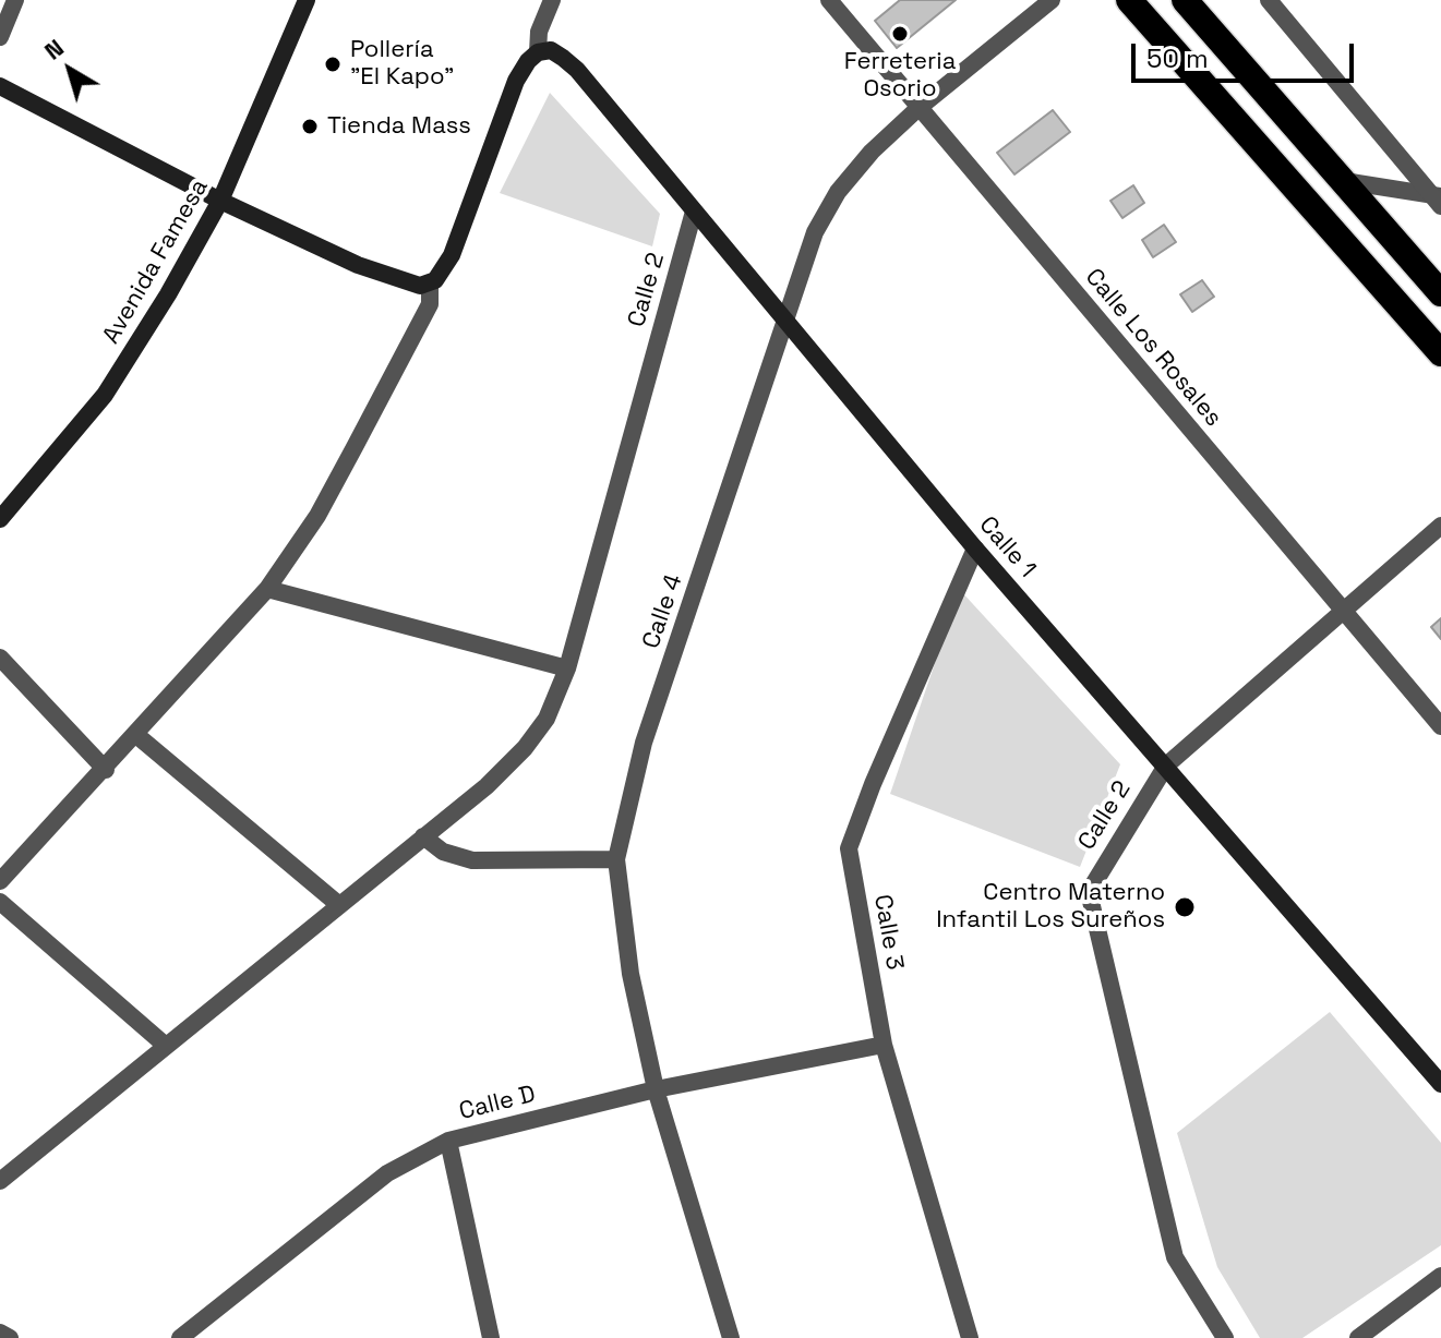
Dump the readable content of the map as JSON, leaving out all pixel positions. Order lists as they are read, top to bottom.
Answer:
{
  "streets": {
    "street": [
      "Avenida Famesa",
      "Calle 2",
      "Calle Los Rosales",
      "Calle 1",
      "Calle 4",
      "Calle 3",
      "Calle D"
    ]
  },
  "crossings": [
    ["Calle 2", "Calle Los Rosales"],
    ["Calle 2", "Calle 1"],
    ["Calle Los Rosales", "Calle 4"],
    ["Calle 1", "Calle 4"],
    ["Calle 1", "Calle 3"],
    ["Calle 4", "Calle D"],
    ["Calle 3", "Calle D"]
  ],
  "places": [
    "Ferreteria Osorio",
    "Pollería \"El Kapo\"",
    "Tienda Mass",
    "Centro Materno Infantil Los Sureños"
  ],
  "scale_bar": "50 m",
  "north": "top left"
}
